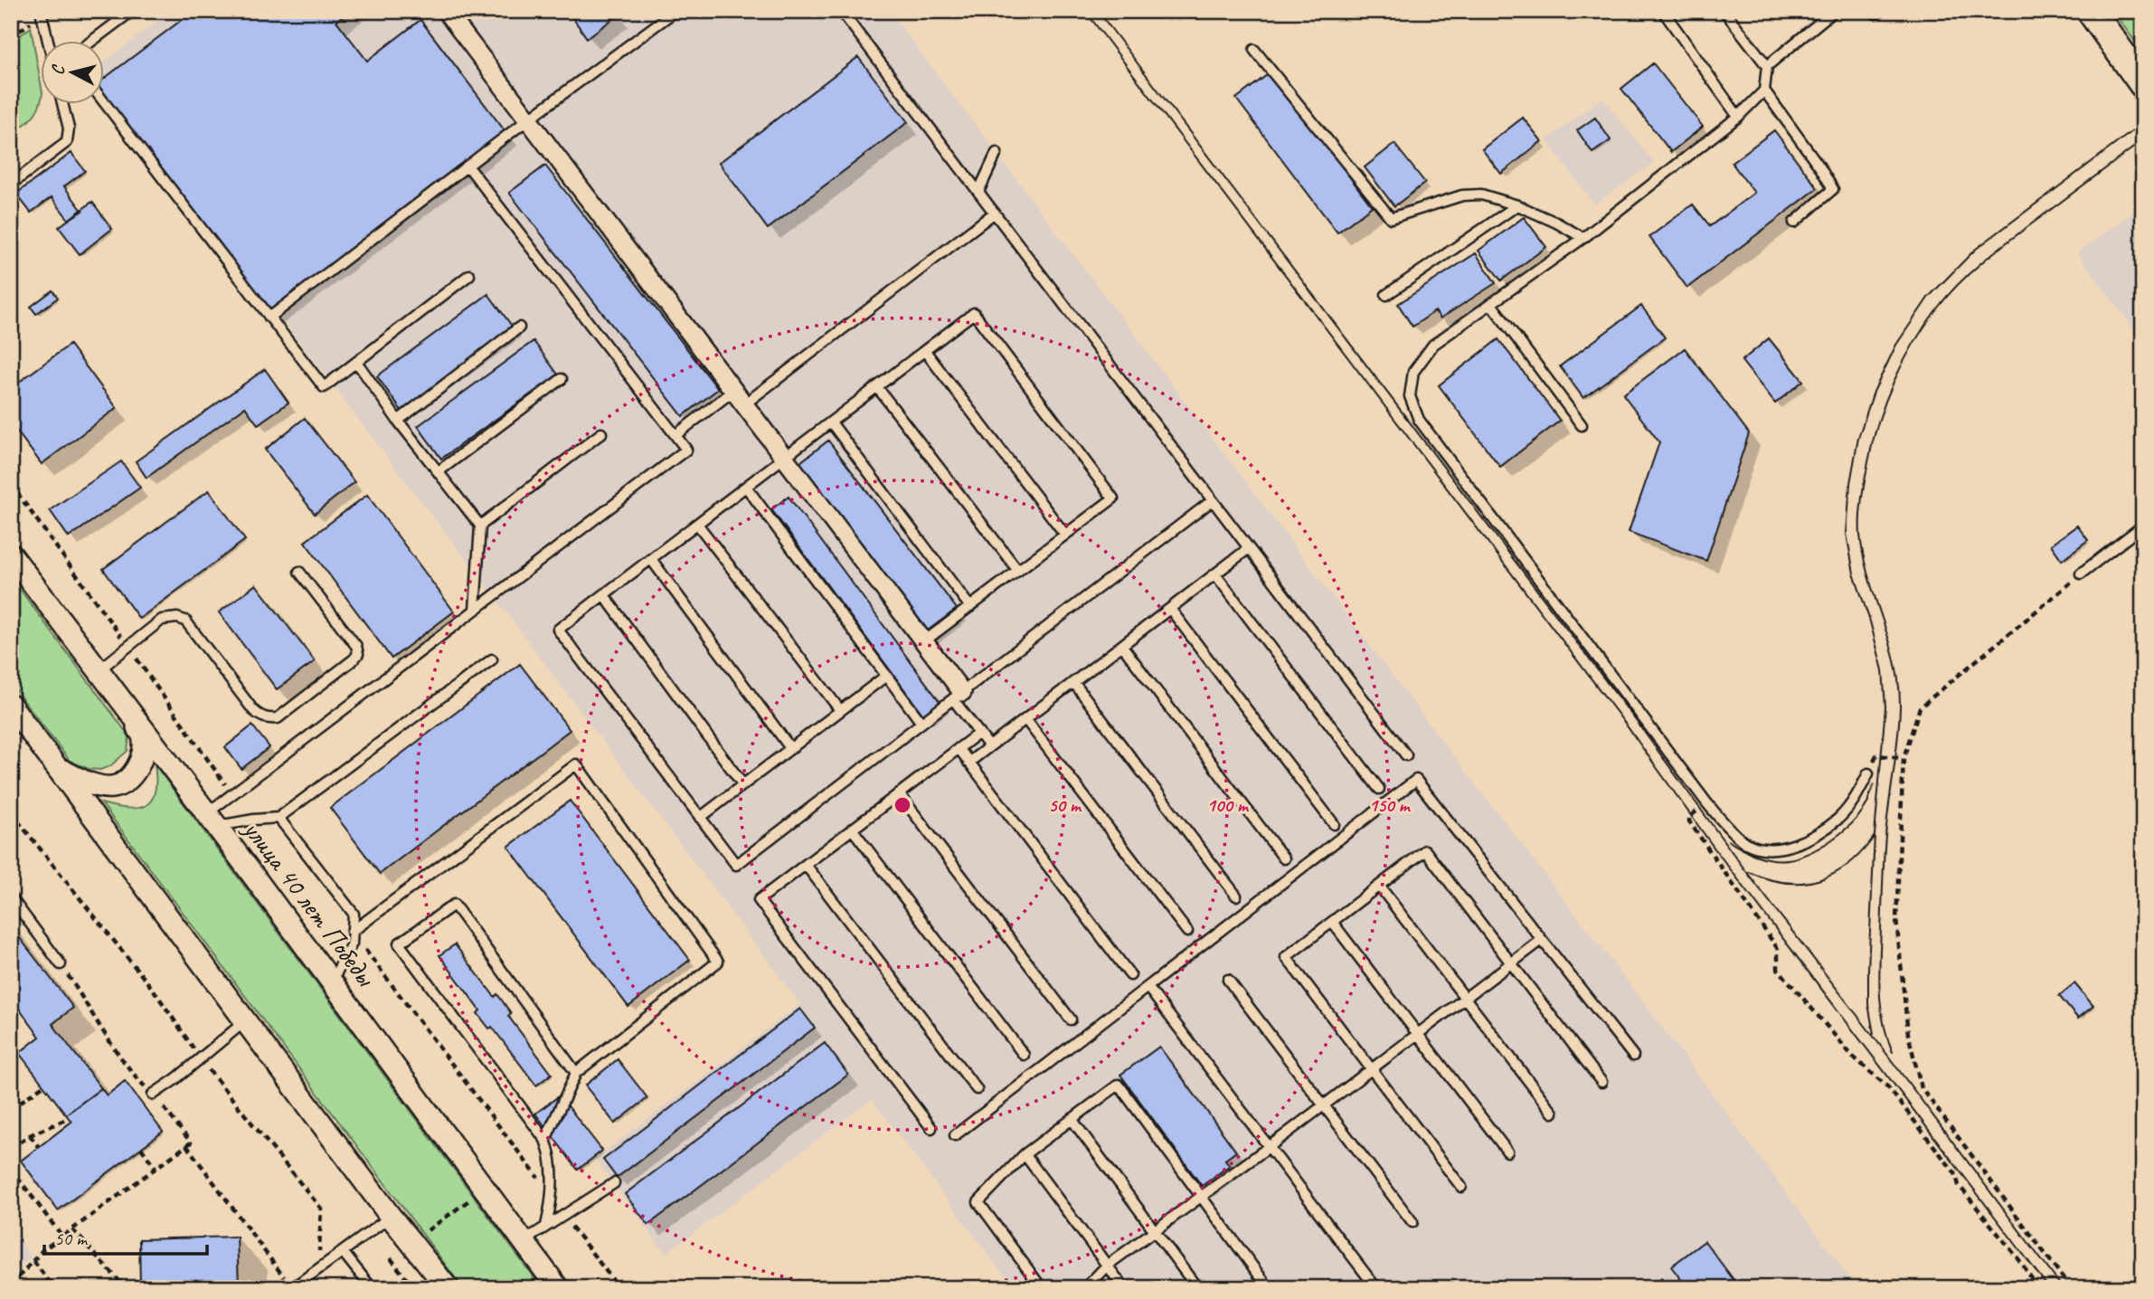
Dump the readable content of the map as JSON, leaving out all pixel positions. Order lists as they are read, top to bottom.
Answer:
{
  "streets": {
    "street": ["улица 40 лет Победы"]
  },
  "scale_bar": "50 m",
  "north": "left",
  "rings": ["50 m", "100 m", "150 m"]
}
